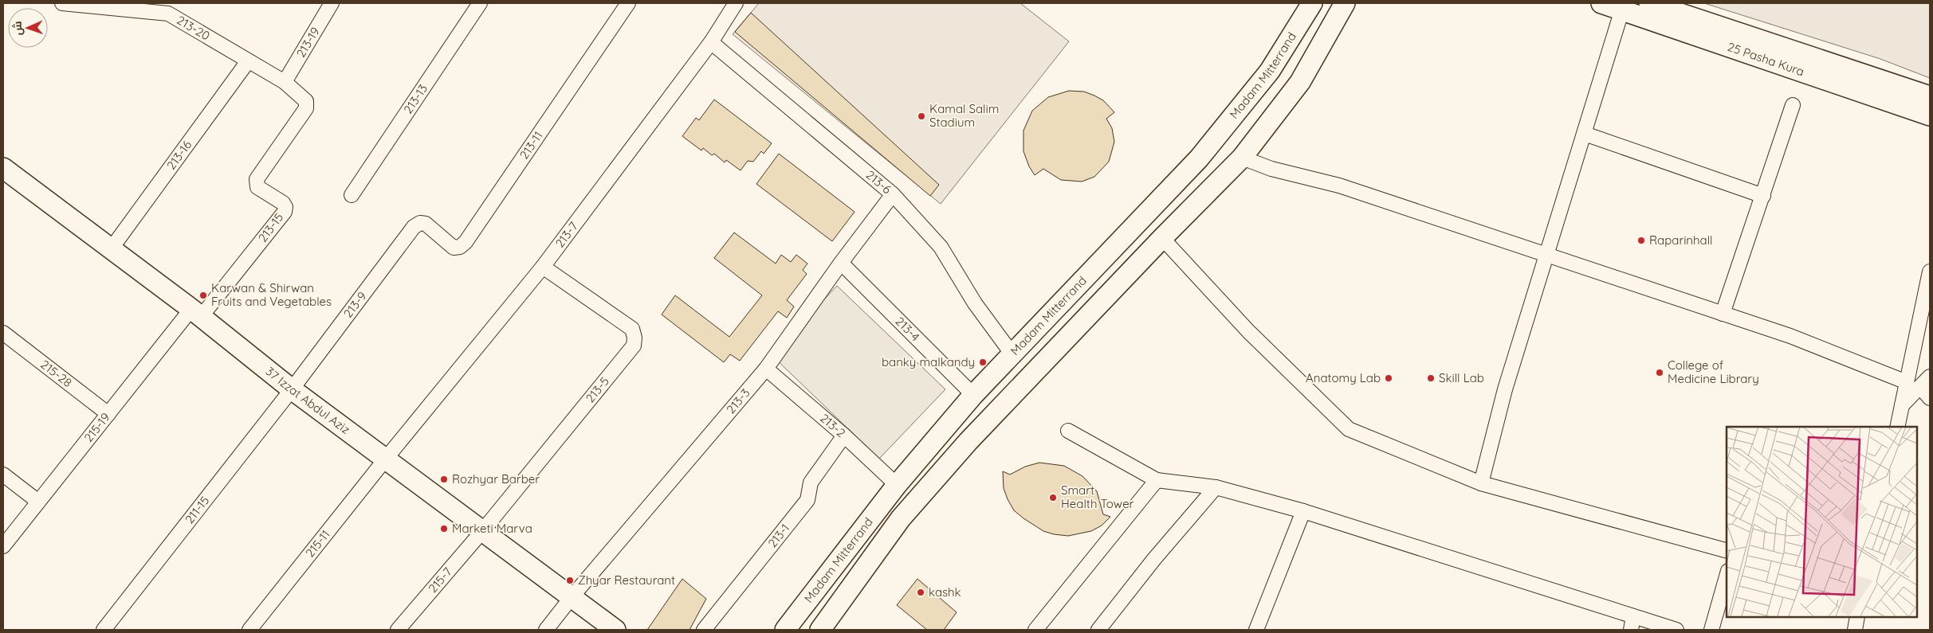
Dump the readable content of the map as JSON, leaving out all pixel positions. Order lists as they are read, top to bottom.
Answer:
{
  "streets": {
    "main road": ["25 Pasha Kura", "Madam Mitterrand", "37 Izzat Abdul Aziz"],
    "street": [
      "213-20",
      "213-19",
      "213-13",
      "213-11",
      "213-16",
      "213-6",
      "213-15",
      "213-7",
      "213-9",
      "213-4",
      "215-28",
      "213-5",
      "213-3",
      "213-2",
      "215-19",
      "211-15",
      "213-1",
      "215-11",
      "215-7"
    ]
  },
  "crossings": [
    ["213-20", "213-19"],
    ["213-20", "213-16"],
    ["213-20", "213-15"],
    ["Madam Mitterrand", "213-6"],
    ["Madam Mitterrand", "213-4"],
    ["Madam Mitterrand", "213-2"],
    ["213-11", "213-9"],
    ["213-16", "37 Izzat Abdul Aziz"],
    ["213-6", "213-7"],
    ["213-6", "213-3"],
    ["213-15", "37 Izzat Abdul Aziz"],
    ["213-15", "215-19"],
    ["213-7", "213-5"],
    ["213-7", "37 Izzat Abdul Aziz"],
    ["213-7", "215-11"],
    ["213-9", "37 Izzat Abdul Aziz"],
    ["213-9", "211-15"],
    ["213-4", "213-3"],
    ["215-28", "215-19"],
    ["213-5", "37 Izzat Abdul Aziz"],
    ["213-5", "215-7"],
    ["37 Izzat Abdul Aziz", "213-3"],
    ["37 Izzat Abdul Aziz", "215-19"],
    ["37 Izzat Abdul Aziz", "211-15"],
    ["37 Izzat Abdul Aziz", "215-11"],
    ["37 Izzat Abdul Aziz", "215-7"],
    ["213-3", "213-2"],
    ["213-2", "213-1"]
  ],
  "places": [
    "Kamal Salim Stadium",
    "Raparinhall",
    "Karwan & Shirwan Fruits and Vegetables",
    "banky malkandy",
    "College of Medicine Library",
    "Anatomy Lab",
    "Skill Lab",
    "Rozhyar Barber",
    "Smart Health Tower",
    "Marketi Marva",
    "Zhyar Restaurant",
    "kashk"
  ],
  "north": "left"
}
